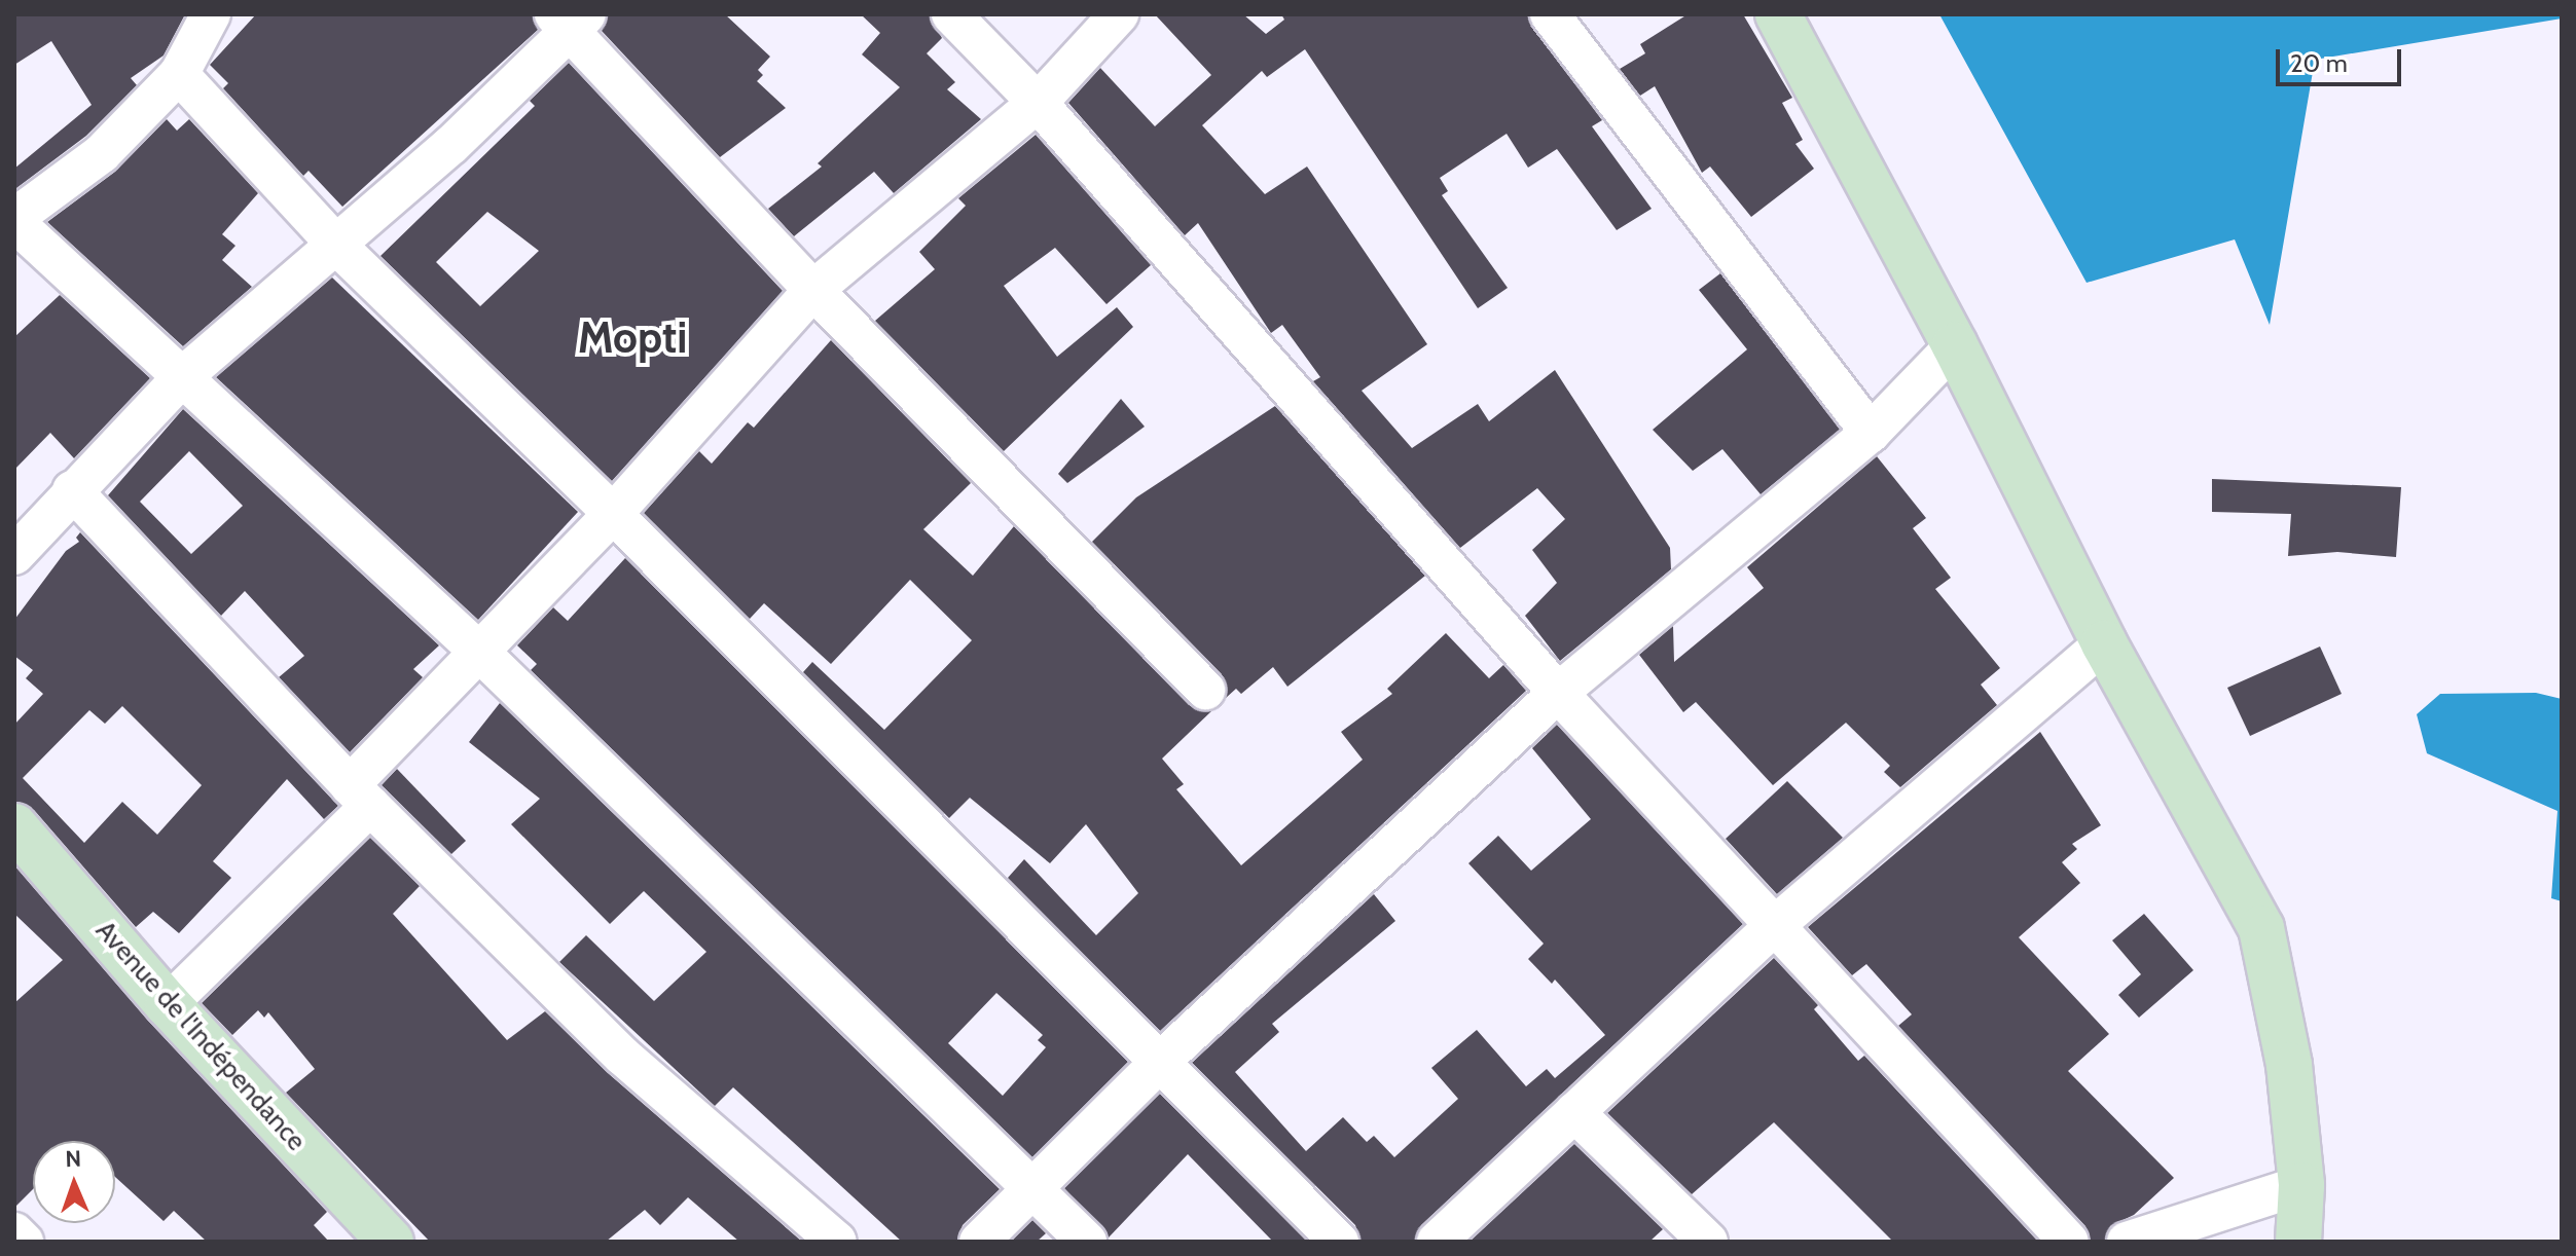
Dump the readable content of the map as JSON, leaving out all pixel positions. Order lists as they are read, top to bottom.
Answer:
{
  "streets": {
    "main road": ["Avenue de l'Indépendance"]
  },
  "districts": ["Mopti"],
  "scale_bar": "20 m",
  "north": "top"
}
